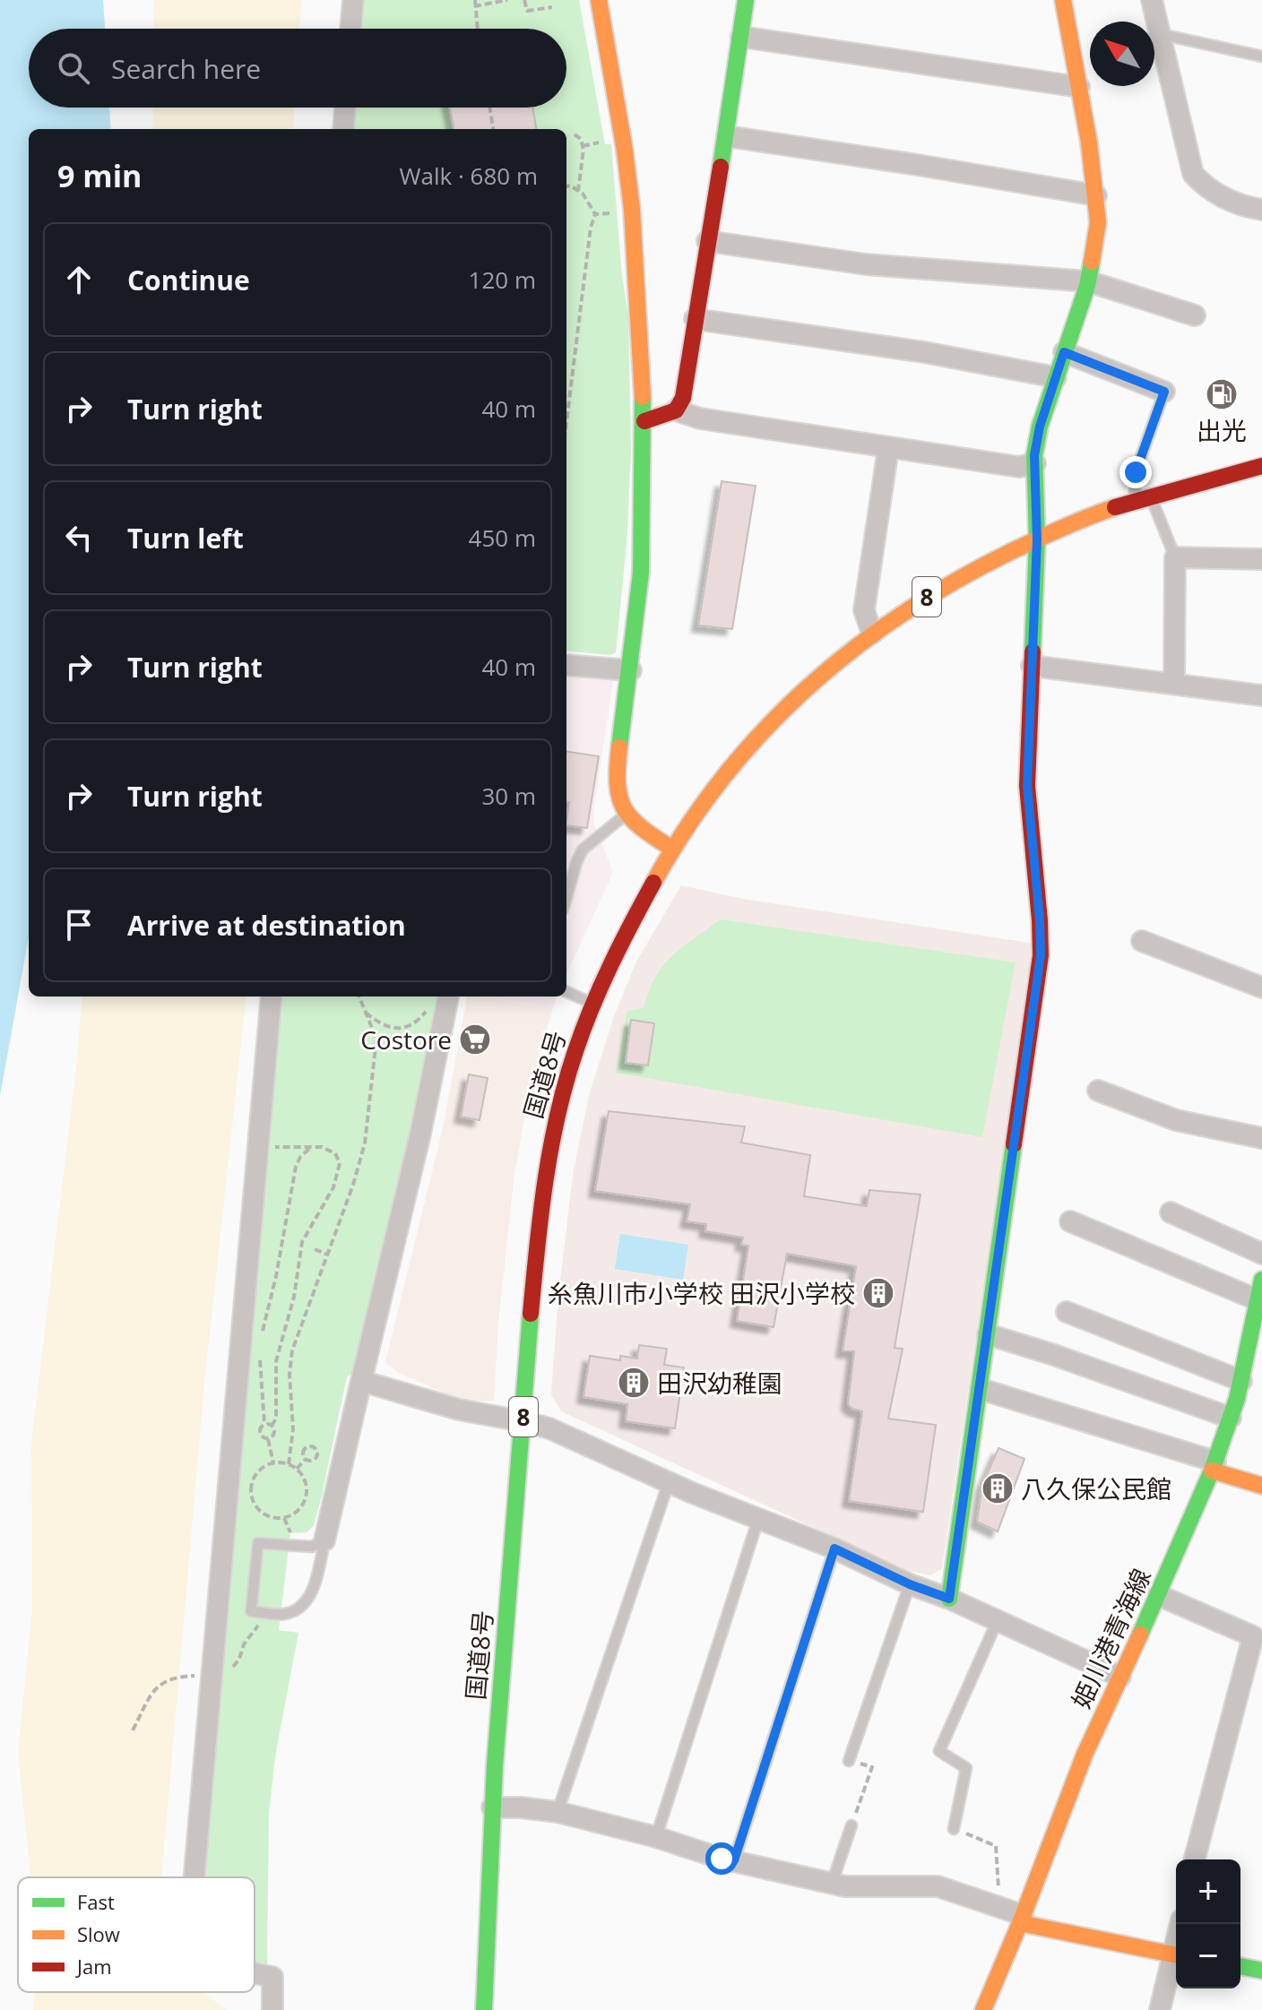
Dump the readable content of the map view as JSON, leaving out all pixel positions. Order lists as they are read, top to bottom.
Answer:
{
  "streets": {
    "main road": ["8", "国道8号", "姫川港青海線"]
  },
  "places": {
    "fuel station": ["出光"],
    "supermarket": ["Costore"],
    "building": ["糸魚川市小学校 田沢小学校", "田沢幼稚園", "八久保公民館"]
  },
  "legend": ["Fast", "Slow", "Jam"],
  "north": "top left",
  "page": {
    "search": "Search here",
    "heading": ["9 min", "Walk · 680 m"],
    "list": [
      ["Continue", "120 m"],
      ["Turn right", "40 m"],
      ["Turn left", "450 m"],
      ["Turn right", "40 m"],
      ["Turn right", "30 m"],
      "Arrive at destination"
    ],
    "map_buttons": ["+", "−"]
  }
}
